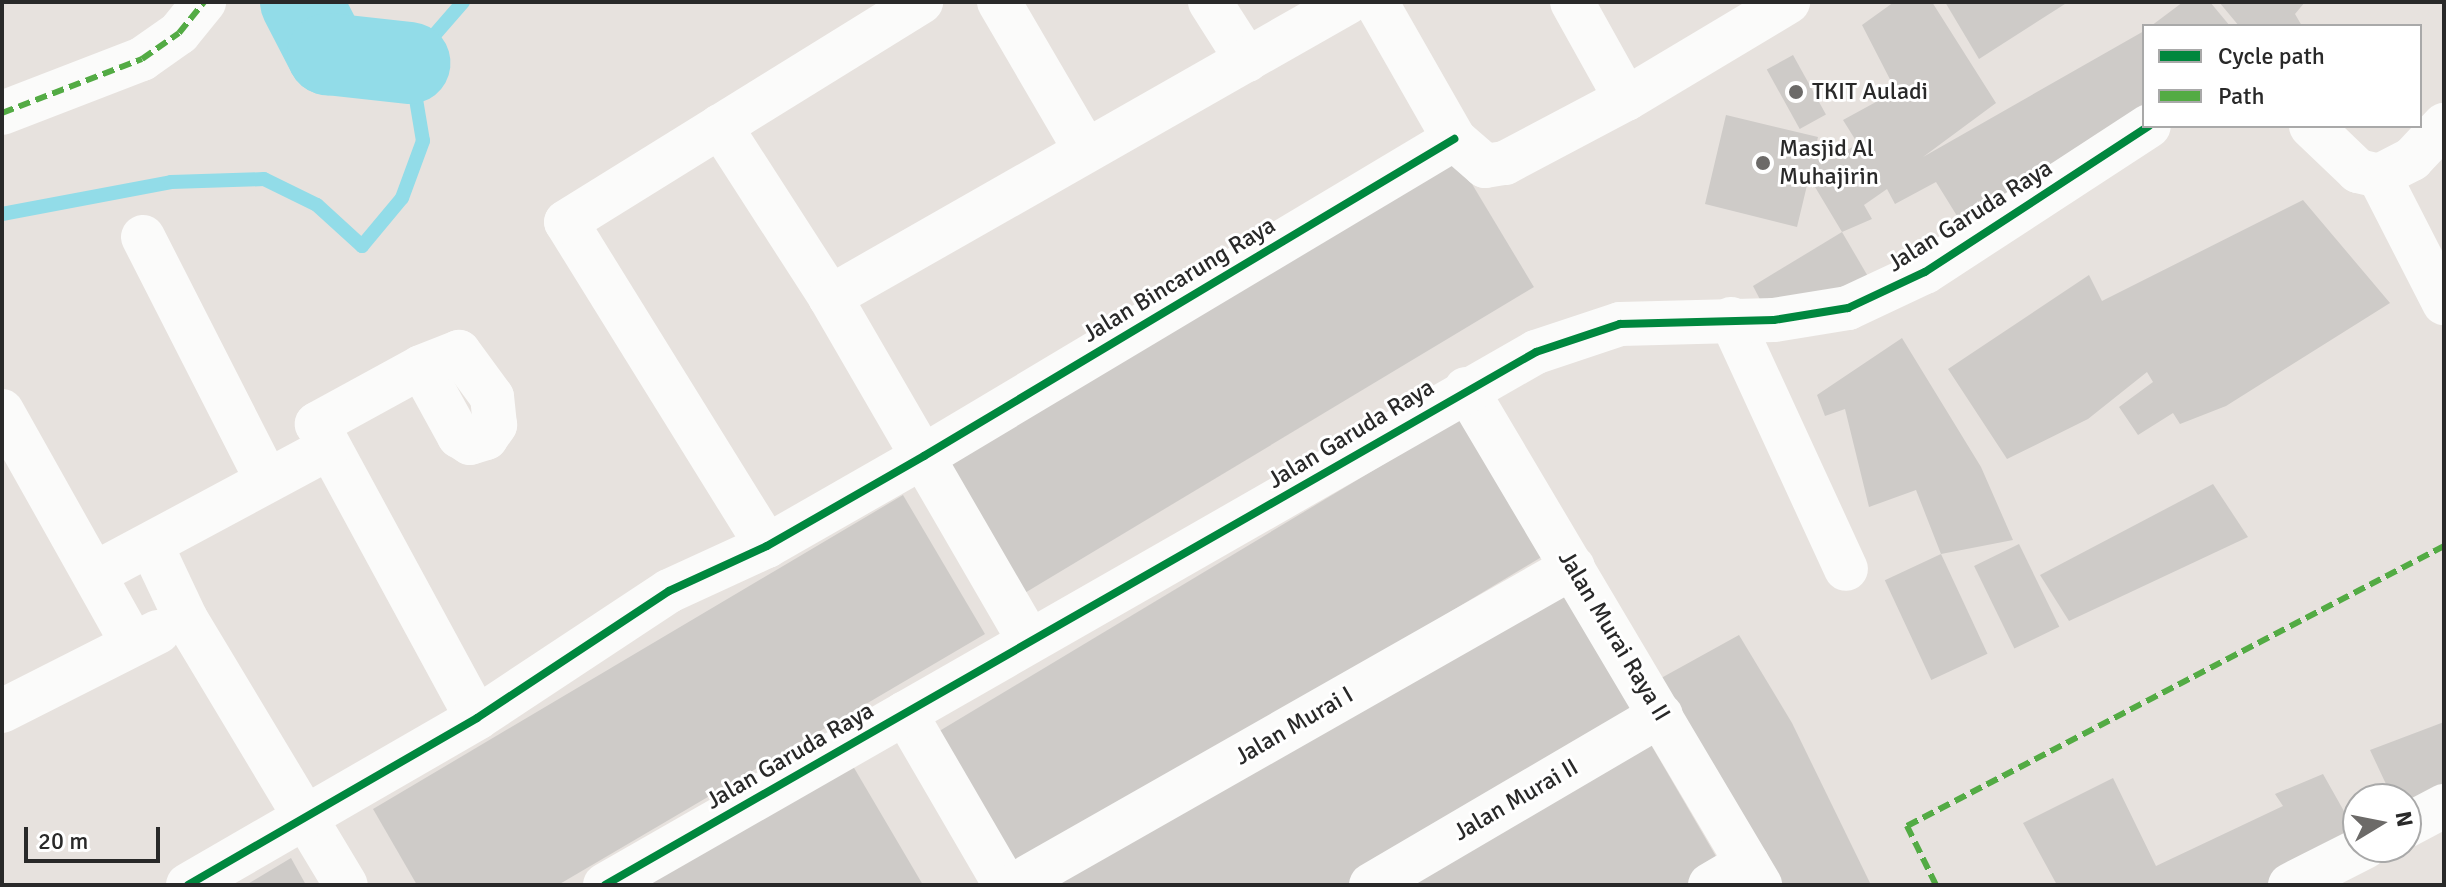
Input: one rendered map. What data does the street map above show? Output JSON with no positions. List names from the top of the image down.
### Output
{
  "streets": {
    "street": [
      "Jalan Garuda Raya",
      "Jalan Bincarung Raya",
      "Jalan Murai Raya II",
      "Jalan Murai I",
      "Jalan Murai II"
    ]
  },
  "crossings": [
    ["Jalan Garuda Raya", "Jalan Murai Raya II"],
    ["Jalan Murai Raya II", "Jalan Murai I"],
    ["Jalan Murai Raya II", "Jalan Murai II"]
  ],
  "places": ["TKIT Auladi", "Masjid Al Muhajirin"],
  "legend": ["Cycle path", "Path"],
  "scale_bar": "20 m",
  "north": "right"
}
